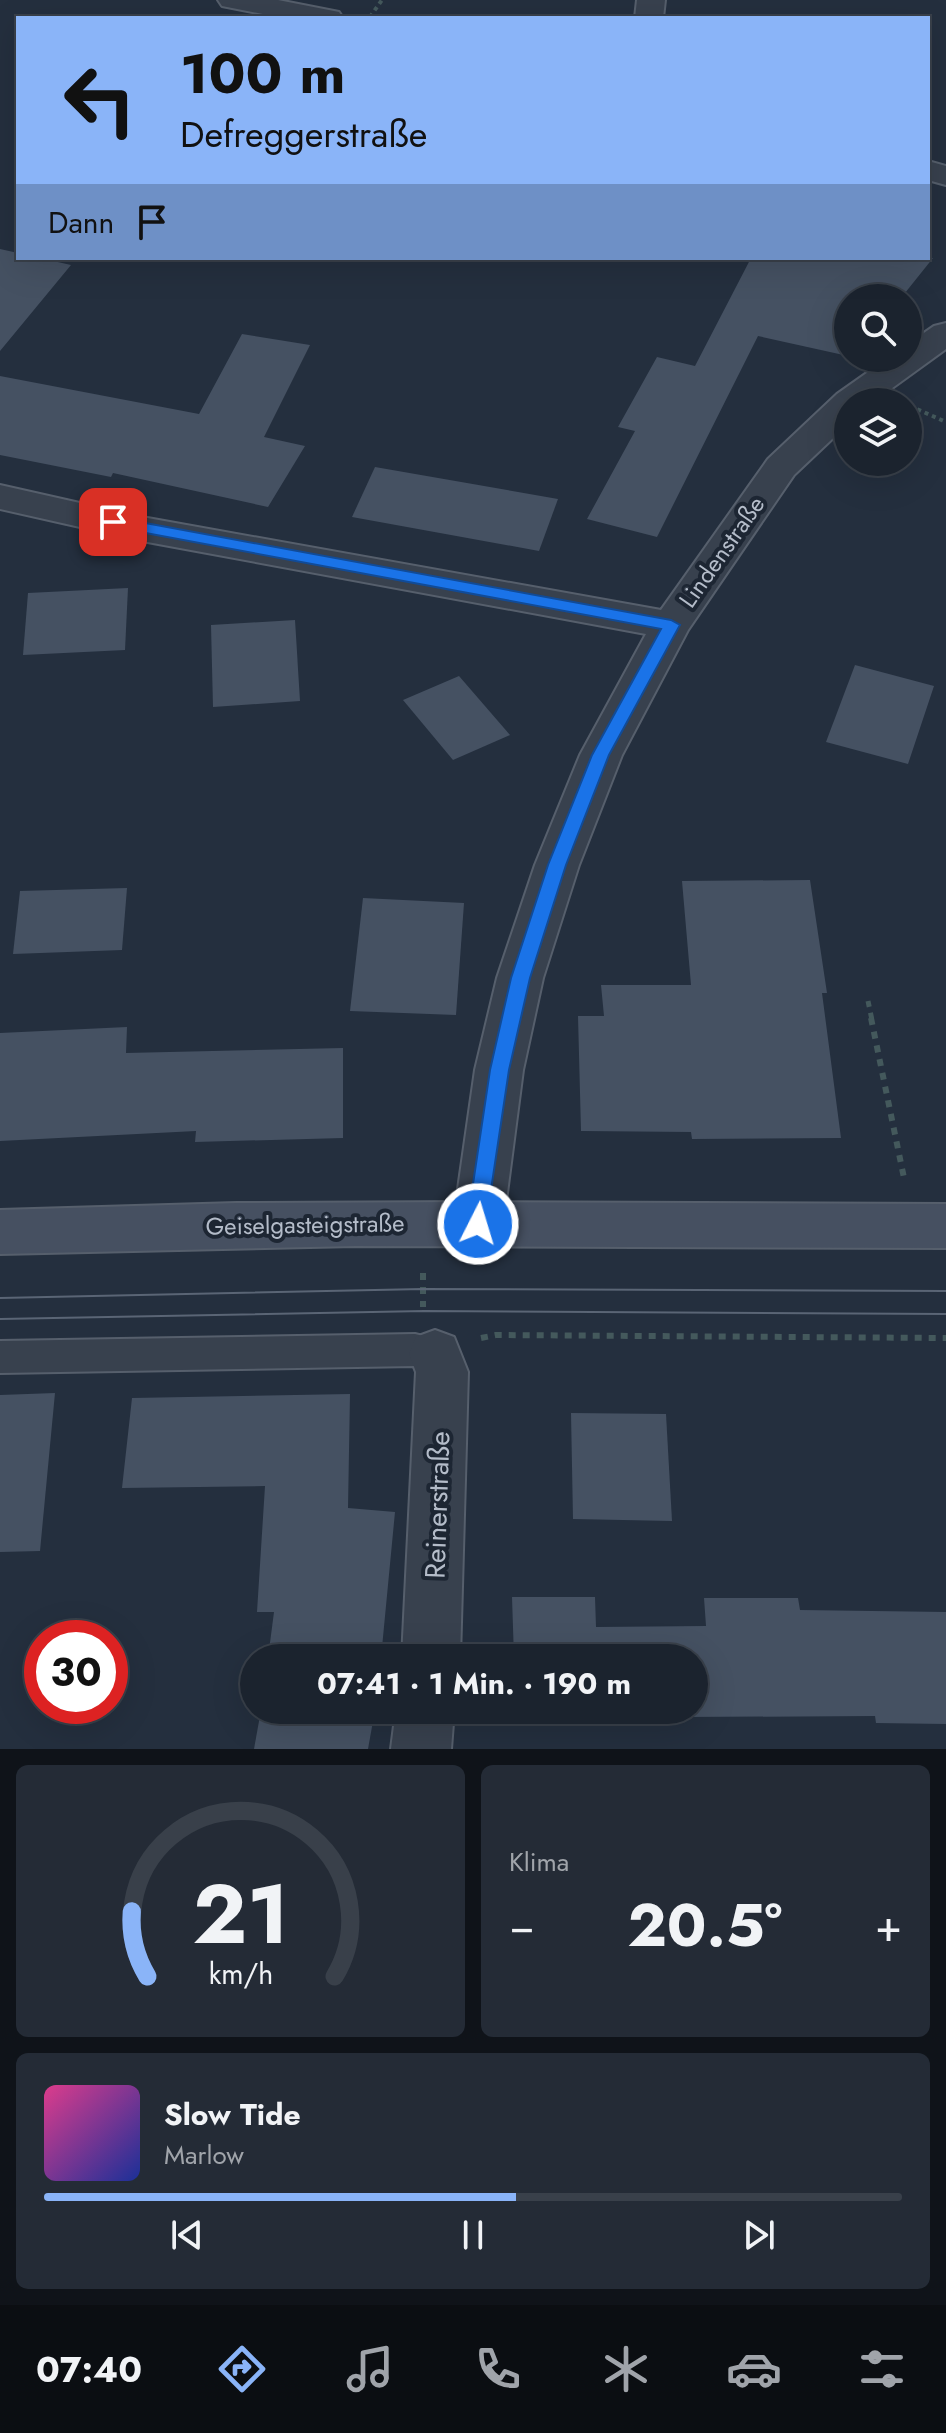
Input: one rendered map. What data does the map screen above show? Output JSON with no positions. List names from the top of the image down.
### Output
{
  "streets": {
    "main road": ["Geiselgasteigstraße"],
    "street": ["Lindenstraße", "Reinerstraße"]
  },
  "crossings": [
    ["Lindenstraße", "Geiselgasteigstraße"]
  ],
  "page": {
    "turn": ["100 m", "Defreggerstraße"],
    "then": "Dann",
    "limit": "30",
    "trip": "07:41 · 1 Min. · 190 m",
    "tile": "Klima",
    "heat": ["−", "20.5°", "+"],
    "song": ["Slow Tide", "Marlow"],
    "tabs": "07:40",
    "gauge": ["21", "km/h"]
  }
}
